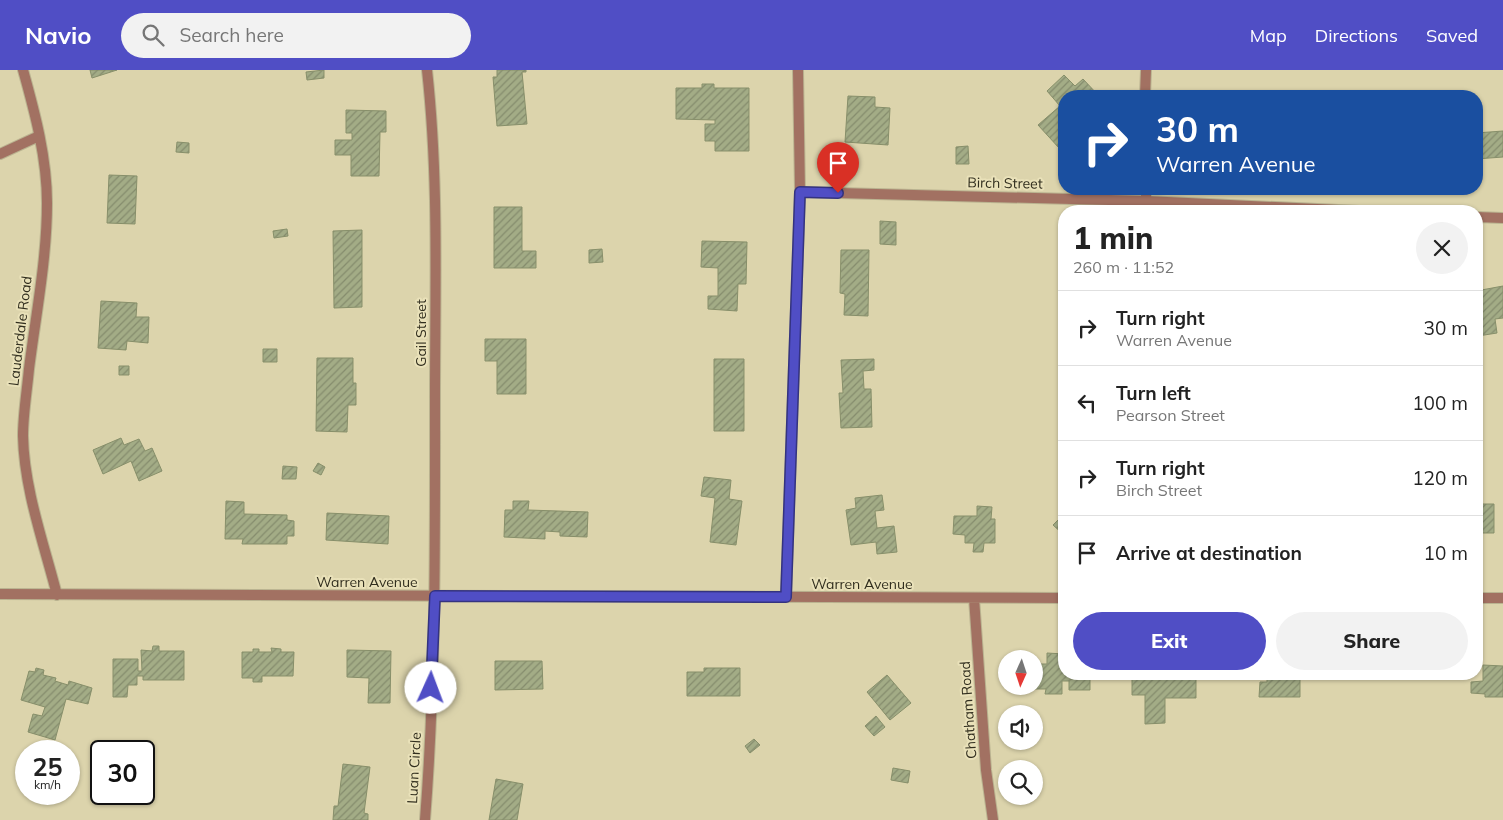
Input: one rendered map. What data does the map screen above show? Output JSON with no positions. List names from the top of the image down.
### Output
{
  "streets": {
    "street": [
      "Birch Street",
      "Lauderdale Road",
      "Gail Street",
      "Warren Avenue",
      "Chatham Road",
      "Luan Circle"
    ]
  },
  "crossings": [
    ["Lauderdale Road", "Warren Avenue"],
    ["Gail Street", "Warren Avenue"],
    ["Gail Street", "Luan Circle"],
    ["Warren Avenue", "Chatham Road"],
    ["Warren Avenue", "Luan Circle"]
  ],
  "north": "bottom",
  "page": {
    "header": "Navio",
    "search": "Search here",
    "nav": ["Map", "Directions", "Saved"],
    "turn": ["30 m", "Warren Avenue"],
    "heading": ["1 min", "260 m · 11:52"],
    "list": [
      {
        "name": "Turn right",
        "note": "Warren Avenue",
        "value": "30 m"
      },
      {
        "name": "Turn left",
        "note": "Pearson Street",
        "value": "100 m"
      },
      {
        "name": "Turn right",
        "note": "Birch Street",
        "value": "120 m"
      },
      {
        "name": "Arrive at destination",
        "value": "10 m"
      }
    ],
    "buttons": ["Exit", "Share"],
    "speed": "25 km/h",
    "limit": "30"
  }
}
